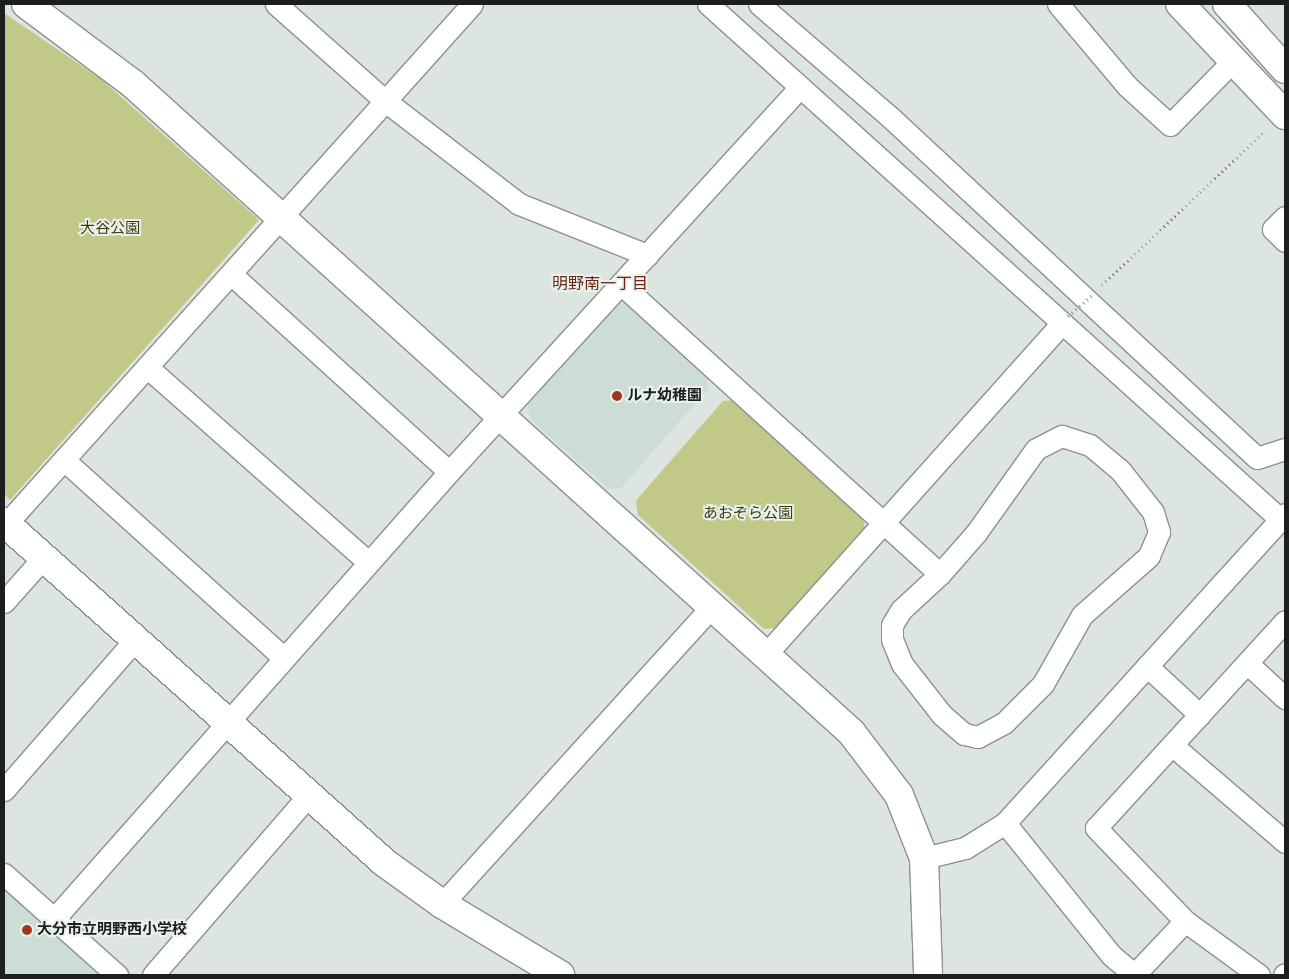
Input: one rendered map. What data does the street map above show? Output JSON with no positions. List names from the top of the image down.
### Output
{
  "districts": ["明野南一丁目"],
  "parks": ["大谷公園", "あおぞら公園"],
  "places": ["ルナ幼稚園", "大分市立明野西小学校"]
}
